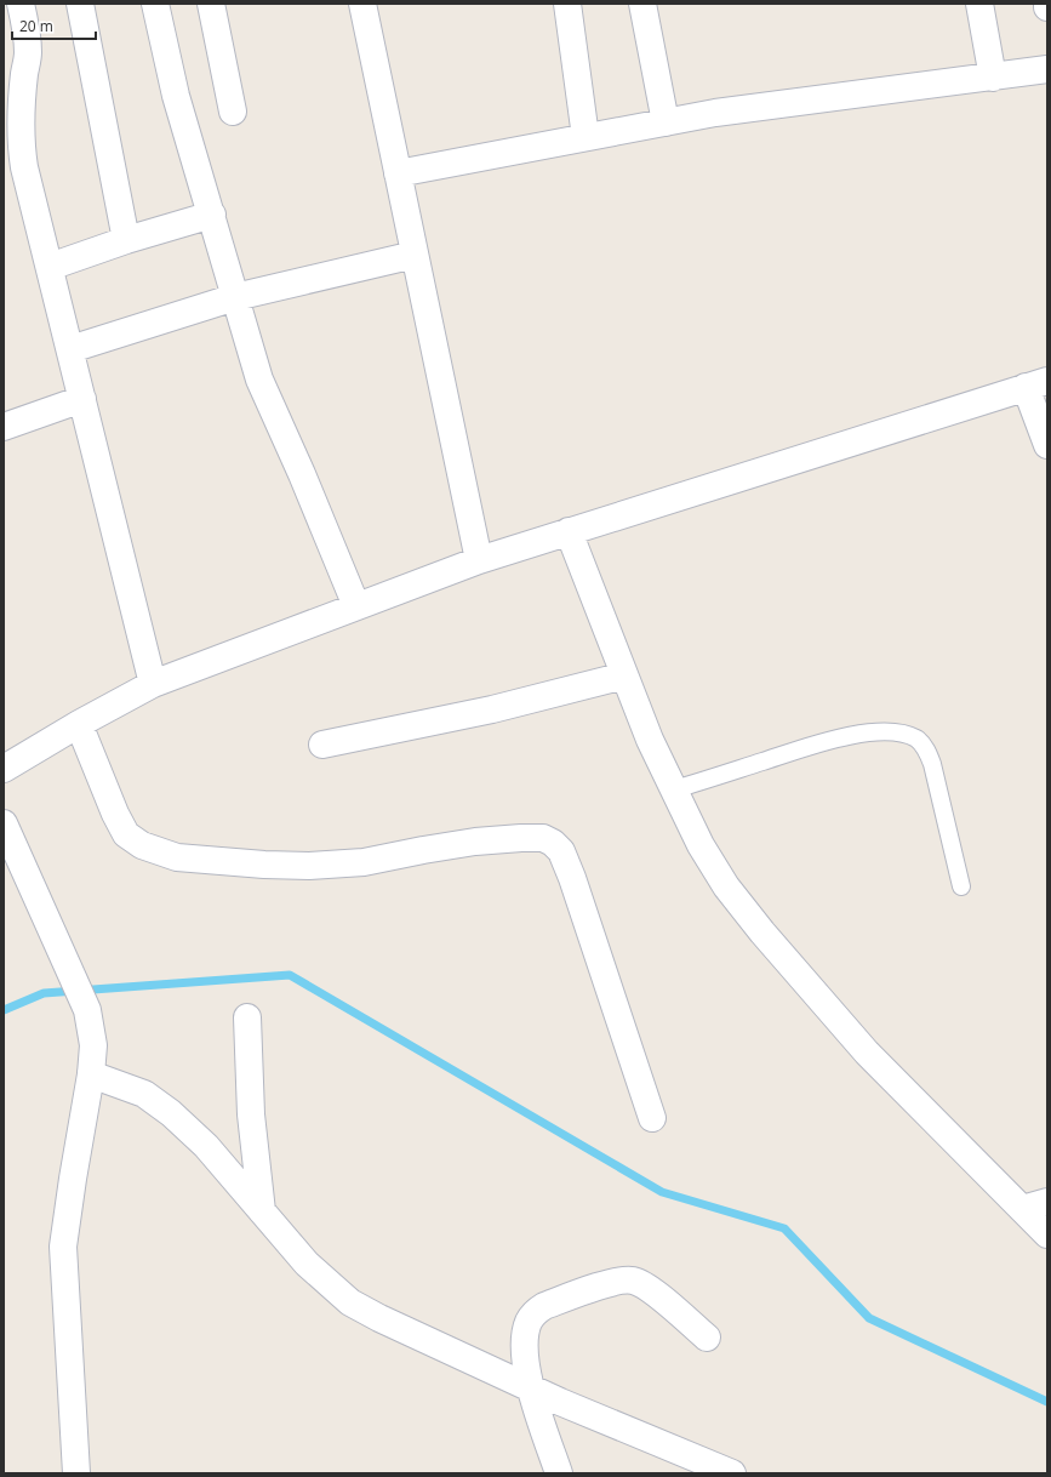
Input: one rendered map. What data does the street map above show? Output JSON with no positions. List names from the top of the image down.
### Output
{
  "scale_bar": "20 m"
}
